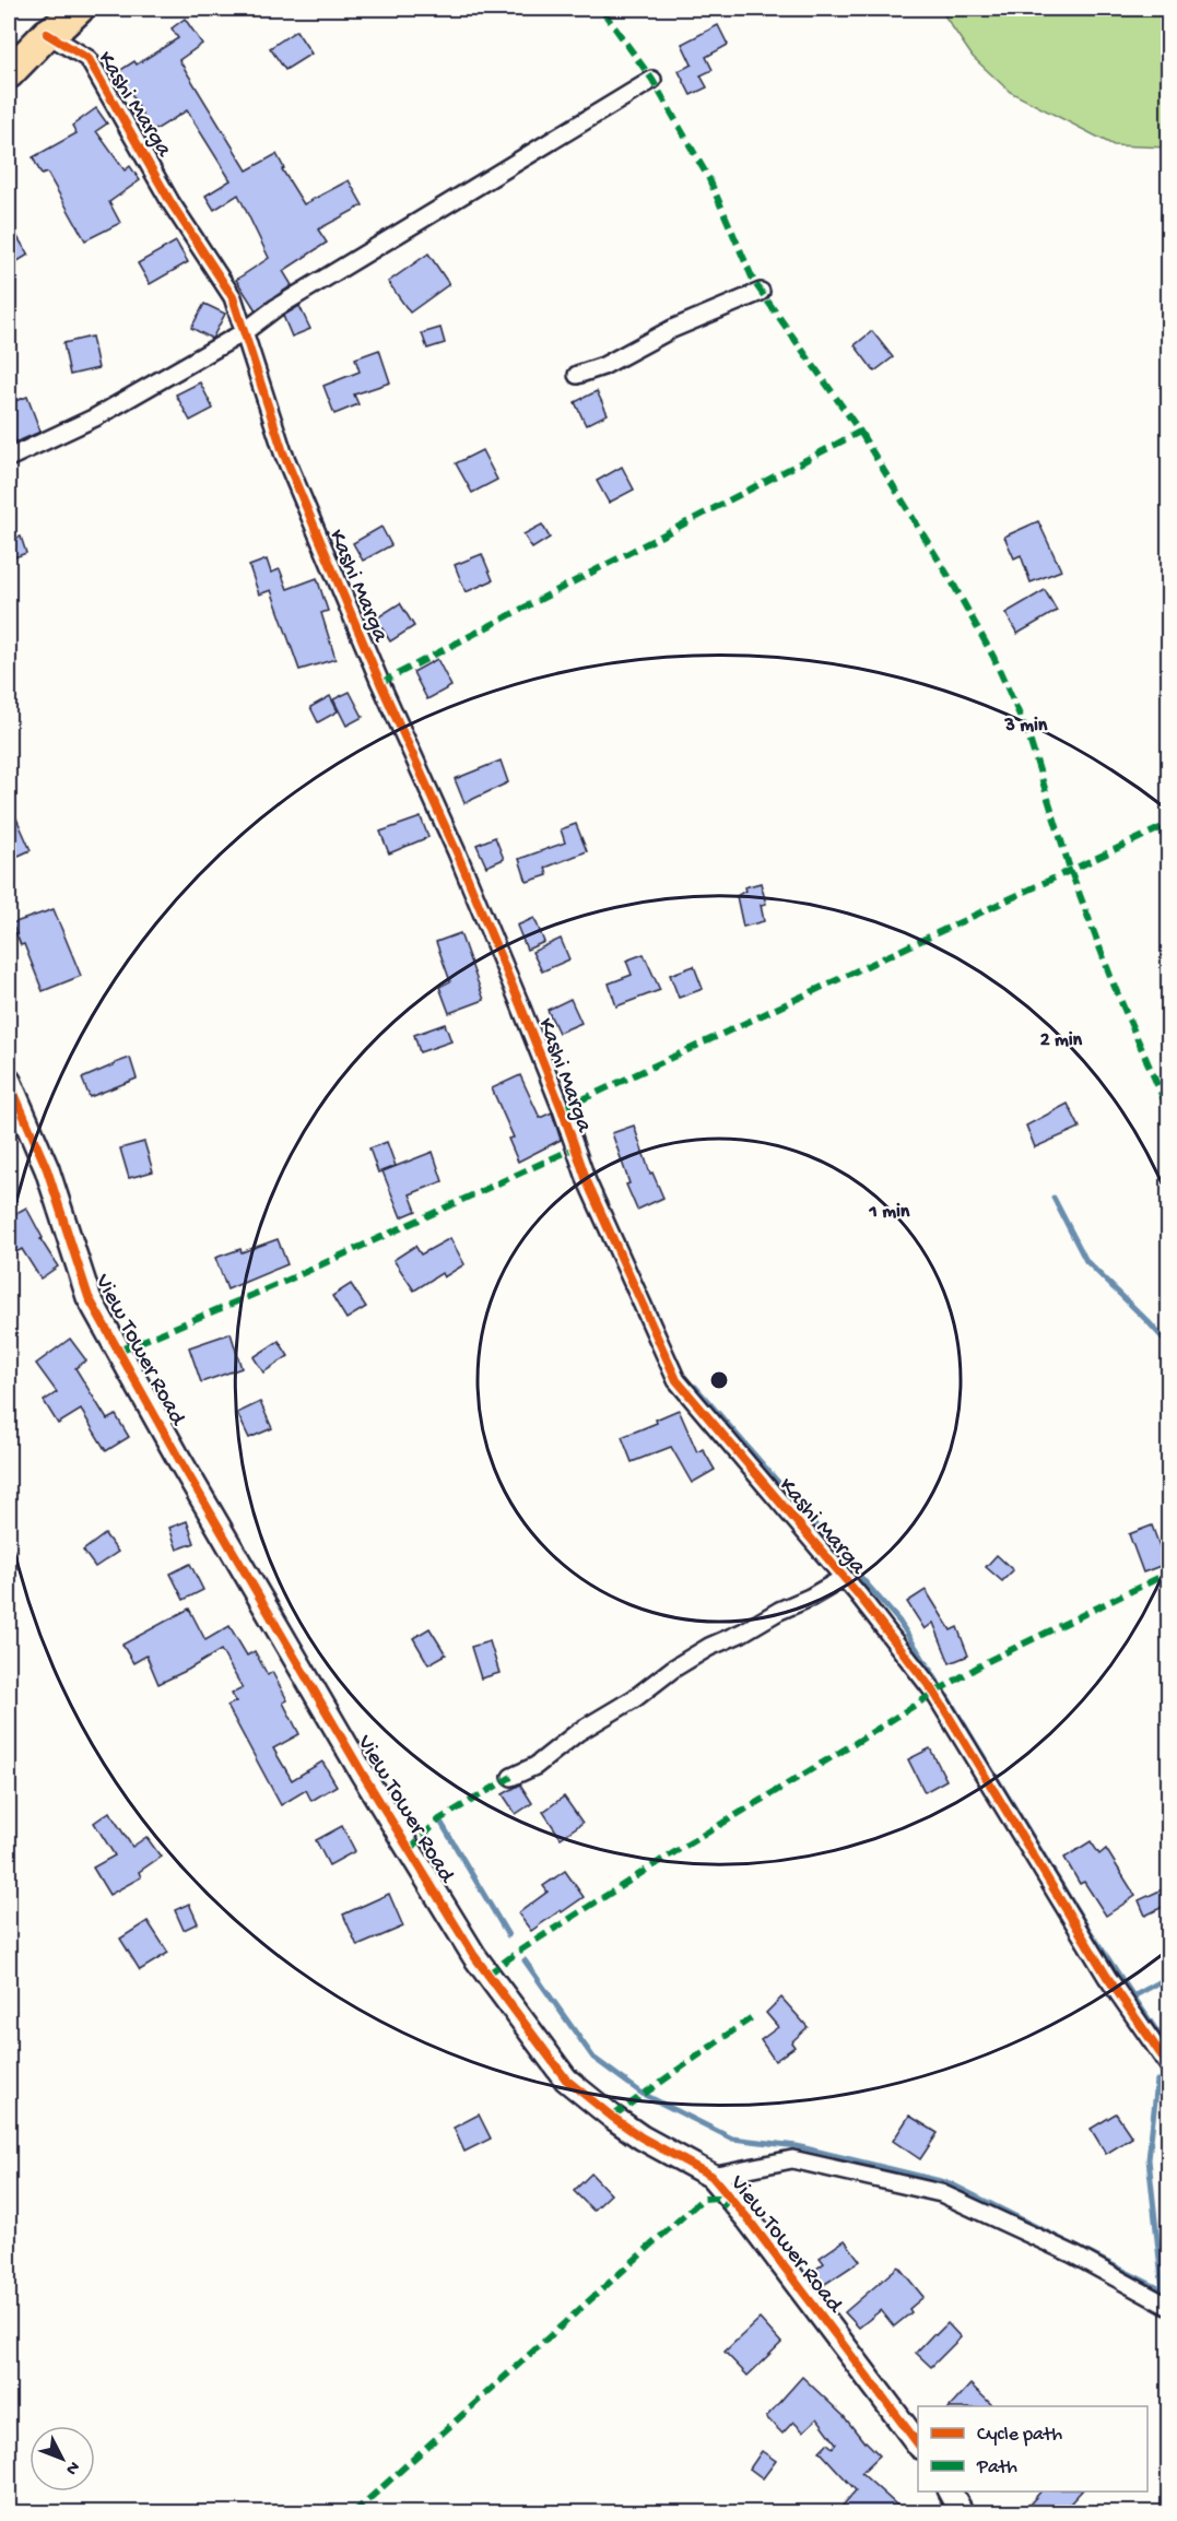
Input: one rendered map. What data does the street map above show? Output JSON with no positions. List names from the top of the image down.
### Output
{
  "streets": {
    "street": ["Kashi Marga", "View Tower Road"]
  },
  "legend": ["Cycle path", "Path"],
  "north": "bottom right",
  "rings": ["3 min", "2 min", "1 min"]
}
